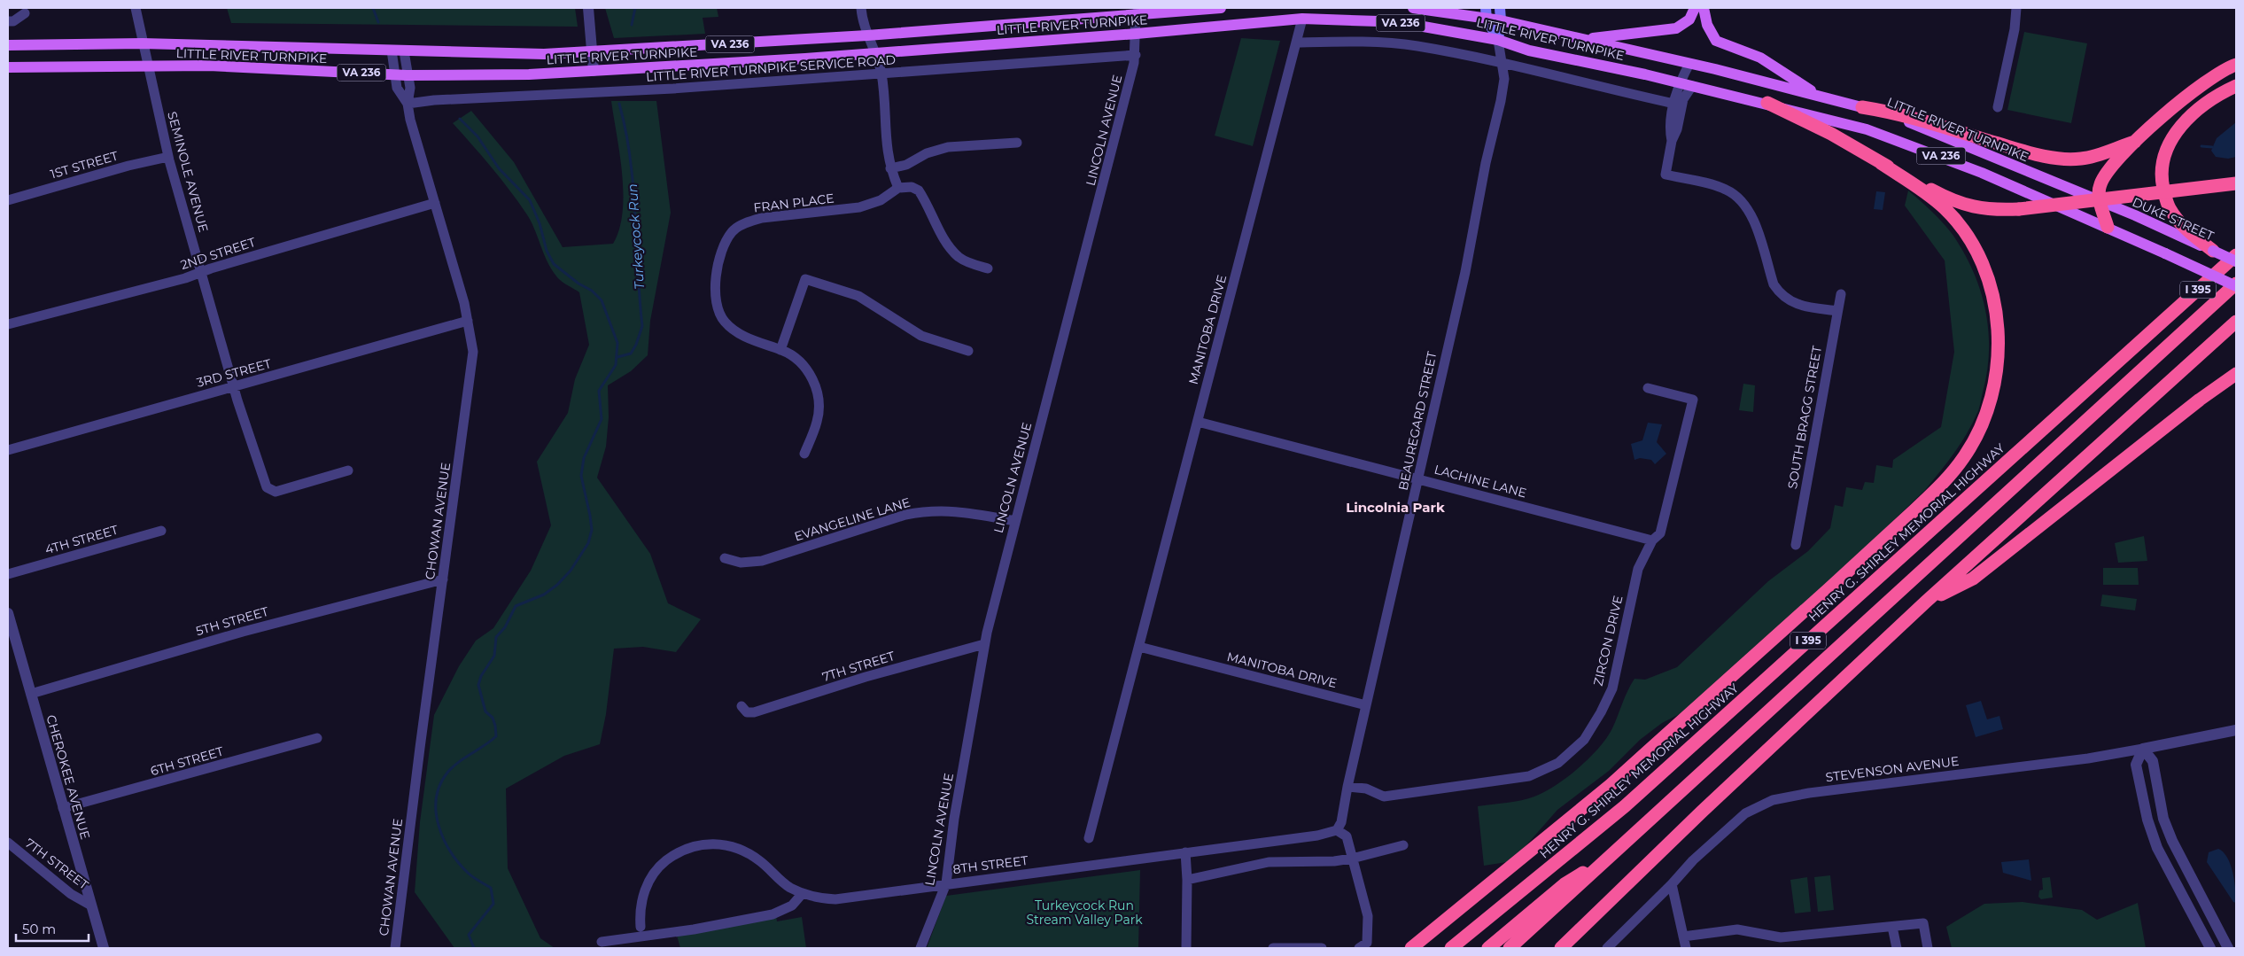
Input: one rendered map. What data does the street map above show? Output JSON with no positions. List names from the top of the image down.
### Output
{
  "streets": {
    "highway": ["I 395", "HENRY G. SHIRLEY MEMORIAL HIGHWAY"],
    "main road": [
      "VA 236",
      "LITTLE RIVER TURNPIKE",
      "DUKE STREET",
      "BEAUREGARD STREET"
    ],
    "street": [
      "LITTLE RIVER TURNPIKE SERVICE ROAD",
      "LINCOLN AVENUE",
      "1ST STREET",
      "SEMINOLE AVENUE",
      "FRAN PLACE",
      "2ND STREET",
      "MANITOBA DRIVE",
      "3RD STREET",
      "SOUTH BRAGG STREET",
      "LACHINE LANE",
      "EVANGELINE LANE",
      "CHOWAN AVENUE",
      "4TH STREET",
      "5TH STREET",
      "ZIRCON DRIVE",
      "7TH STREET",
      "6TH STREET",
      "STEVENSON AVENUE",
      "CHEROKEE AVENUE",
      "8TH STREET"
    ]
  },
  "crossings": [
    ["VA 236", "LITTLE RIVER TURNPIKE"],
    ["LITTLE RIVER TURNPIKE", "LINCOLN AVENUE"],
    ["LITTLE RIVER TURNPIKE", "SEMINOLE AVENUE"],
    ["LITTLE RIVER TURNPIKE", "DUKE STREET"],
    ["LITTLE RIVER TURNPIKE", "MANITOBA DRIVE"],
    ["LITTLE RIVER TURNPIKE", "BEAUREGARD STREET"],
    ["LITTLE RIVER TURNPIKE", "CHOWAN AVENUE"],
    ["LITTLE RIVER TURNPIKE SERVICE ROAD", "LINCOLN AVENUE"],
    ["LITTLE RIVER TURNPIKE SERVICE ROAD", "CHOWAN AVENUE"],
    ["LINCOLN AVENUE", "EVANGELINE LANE"],
    ["LINCOLN AVENUE", "7TH STREET"],
    ["LINCOLN AVENUE", "8TH STREET"],
    ["1ST STREET", "SEMINOLE AVENUE"],
    ["SEMINOLE AVENUE", "2ND STREET"],
    ["SEMINOLE AVENUE", "3RD STREET"],
    ["2ND STREET", "CHOWAN AVENUE"],
    ["MANITOBA DRIVE", "BEAUREGARD STREET"],
    ["MANITOBA DRIVE", "LACHINE LANE"],
    ["3RD STREET", "CHOWAN AVENUE"],
    ["BEAUREGARD STREET", "LACHINE LANE"],
    ["BEAUREGARD STREET", "ZIRCON DRIVE"],
    ["BEAUREGARD STREET", "8TH STREET"],
    ["LACHINE LANE", "ZIRCON DRIVE"],
    ["CHOWAN AVENUE", "5TH STREET"],
    ["5TH STREET", "CHEROKEE AVENUE"],
    ["7TH STREET", "CHEROKEE AVENUE"],
    ["6TH STREET", "CHEROKEE AVENUE"]
  ],
  "districts": ["Lincolnia Park"],
  "water": ["Turkeycock Run"],
  "parks": ["Turkeycock Run Stream Valley Park"],
  "scale_bar": "50 m"
}
